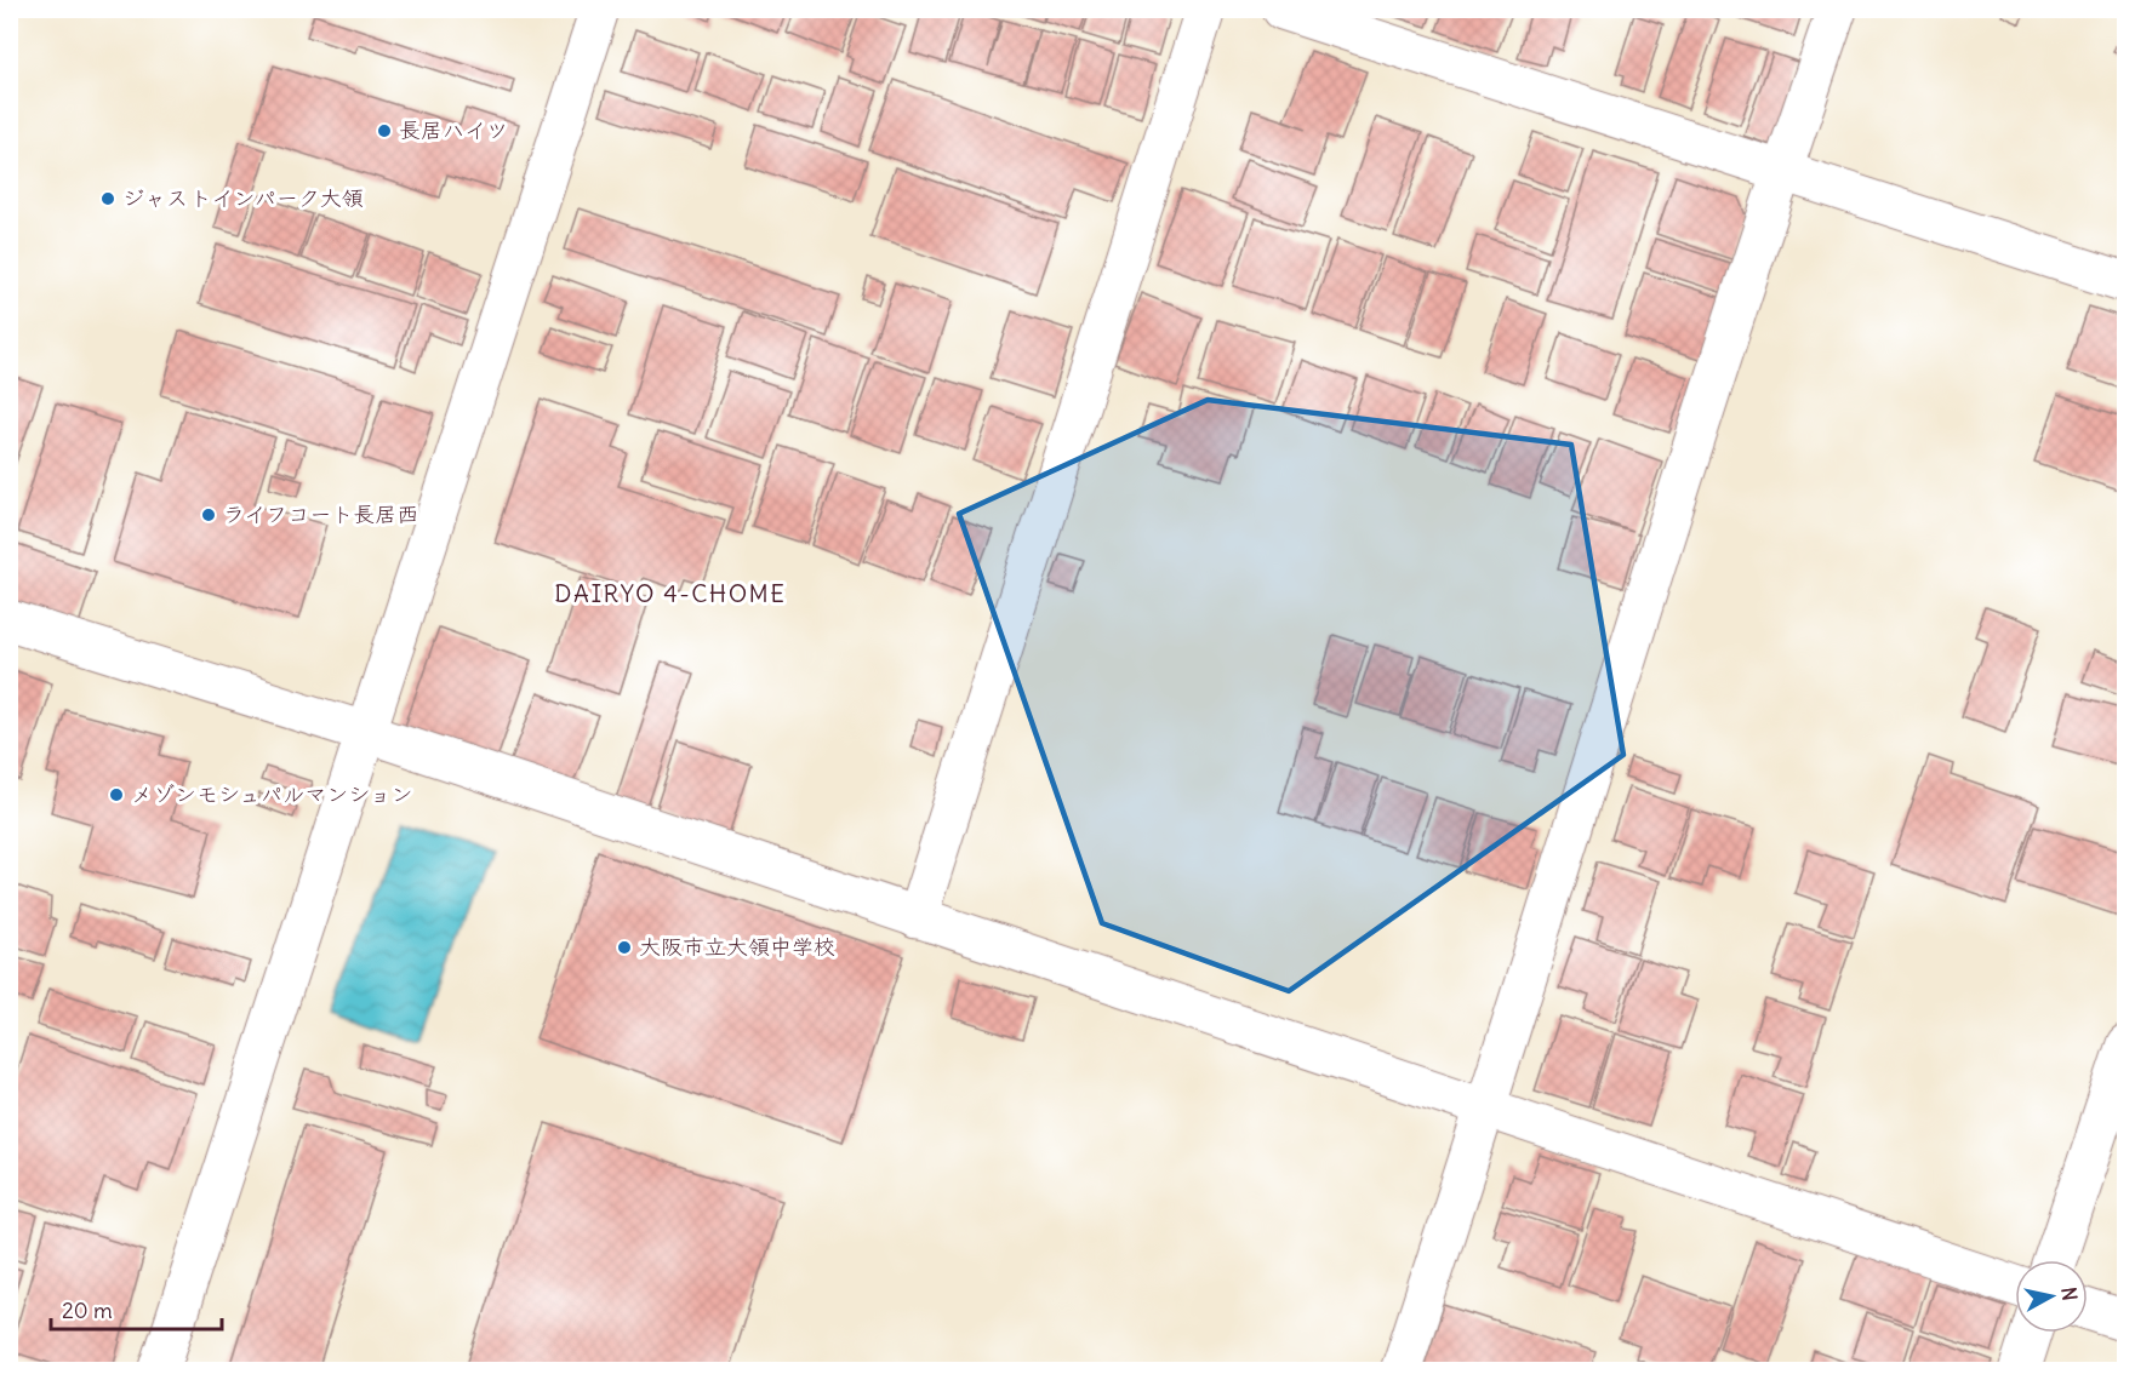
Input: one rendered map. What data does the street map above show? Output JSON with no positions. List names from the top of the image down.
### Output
{
  "districts": ["DAIRYO 4-CHOME"],
  "places": [
    "長居ハイツ",
    "ジャストインパーク大領",
    "ライフコート長居西",
    "メゾンモシュパルマンション",
    "大阪市立大領中学校"
  ],
  "scale_bar": "20 m",
  "north": "right"
}
